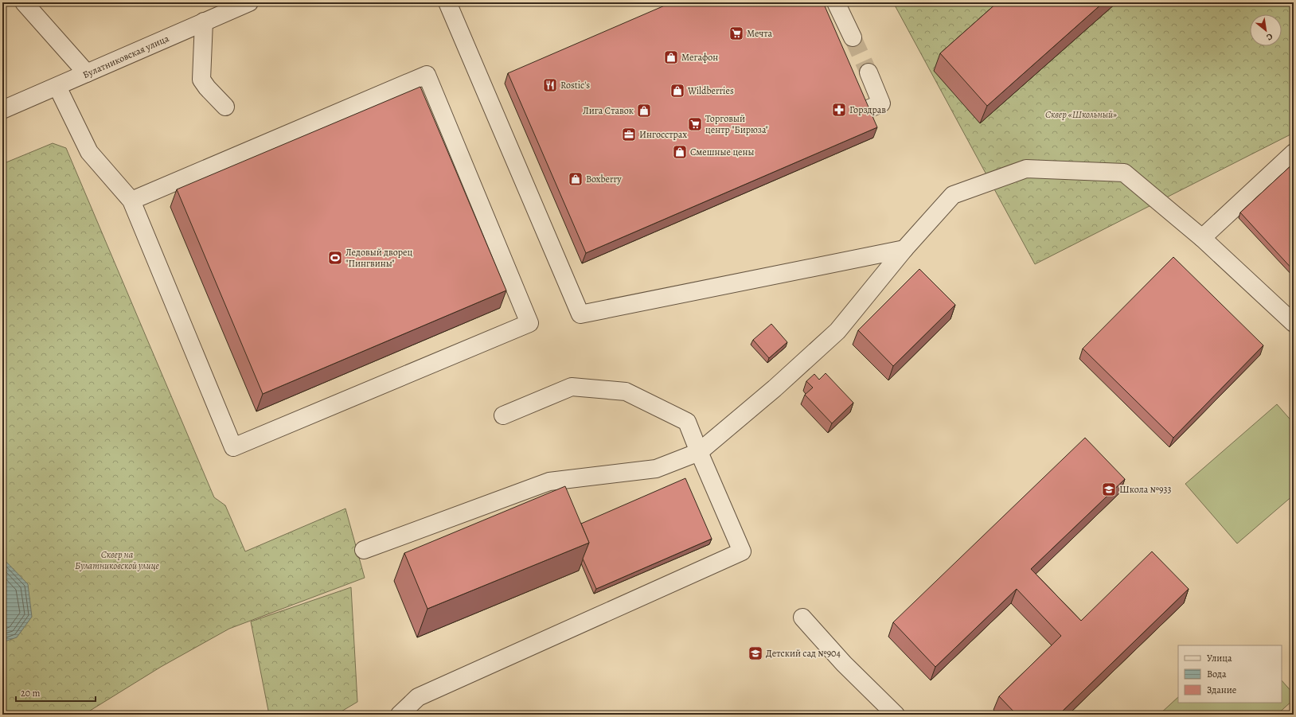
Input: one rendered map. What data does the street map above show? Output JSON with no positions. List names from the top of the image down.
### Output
{
  "streets": {
    "street": ["Булатниковская улица"]
  },
  "parks": ["Сквер «Школьный»", "Сквер на Булатниковской улице"],
  "places": {
    "supermarket": ["Мечта", "Торговый центр \"Бирюза\""],
    "shop": [
      "Мегафон",
      "Wildberries",
      "Лига Ставок",
      "Смешные цены",
      "Boxberry"
    ],
    "restaurant": ["Rostic's"],
    "pharmacy": ["Горздрав"],
    "office": ["Ингосстрах"],
    "sports": ["Ледовый дворец \"Пингвины\""],
    "school or university": ["Школа №933", "Детский сад №904"]
  },
  "legend": ["Улица", "Вода", "Здание"],
  "scale_bar": "20 m",
  "north": "bottom right"
}
